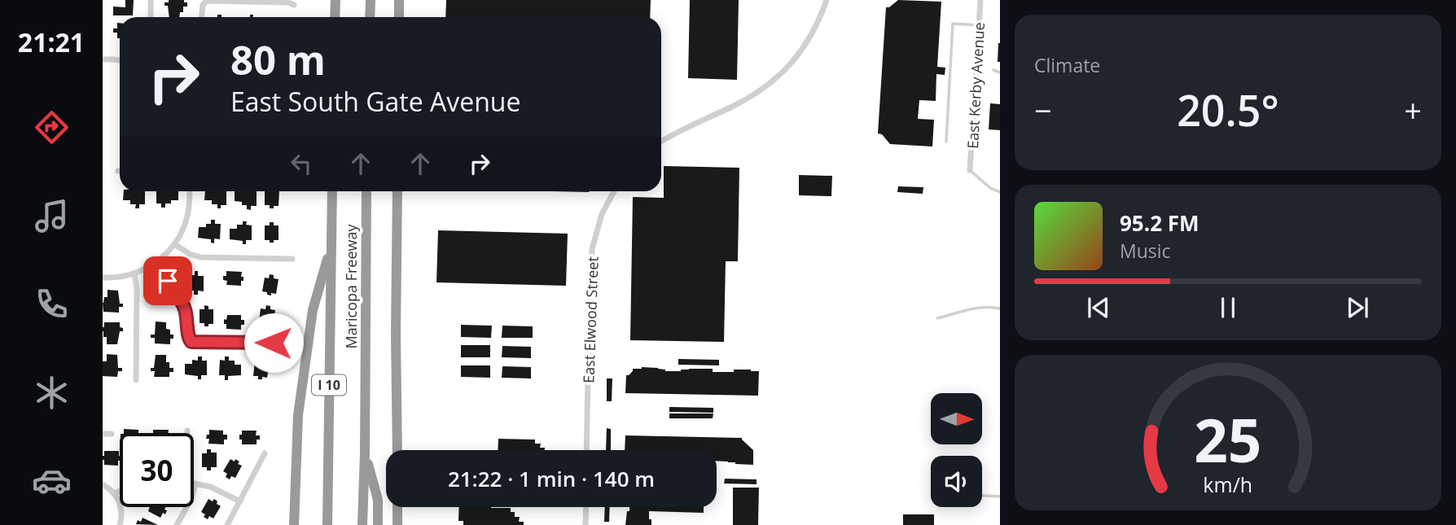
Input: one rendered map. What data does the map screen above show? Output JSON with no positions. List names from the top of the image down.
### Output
{
  "streets": {
    "highway": ["Maricopa Freeway", "I 10"],
    "street": ["East Kerby Avenue", "East Elwood Street"]
  },
  "north": "right",
  "page": {
    "tabs": "21:21",
    "tile": "Climate",
    "turn": ["80 m", "East South Gate Avenue"],
    "heat": ["−", "20.5°", "+"],
    "song": ["95.2 FM", "Music"],
    "limit": "30",
    "trip": "21:22 · 1 min · 140 m",
    "gauge": ["25", "km/h"]
  }
}
